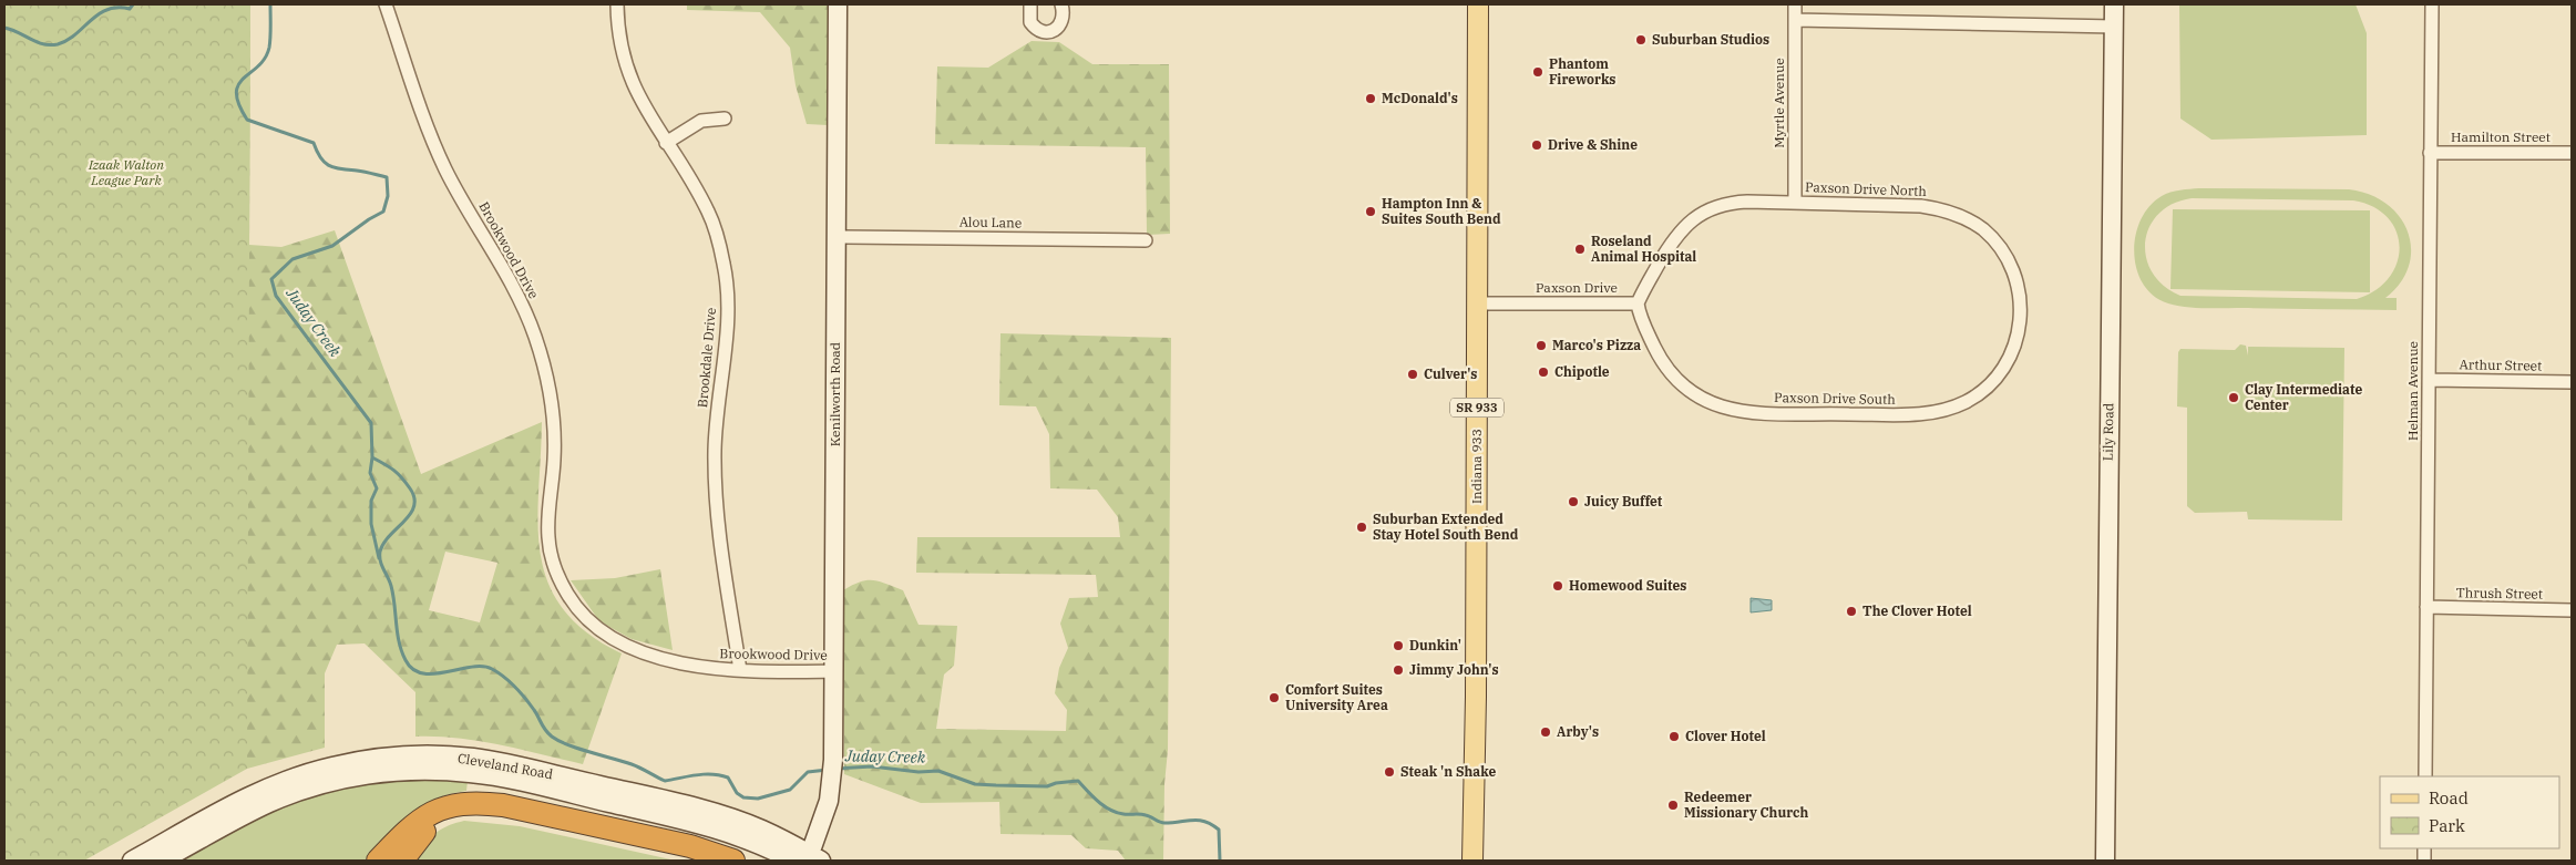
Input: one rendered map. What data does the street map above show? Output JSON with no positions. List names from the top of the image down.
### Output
{
  "streets": {
    "main road": ["SR 933", "Indiana 933"],
    "street": [
      "Myrtle Avenue",
      "Hamilton Street",
      "Paxson Drive North",
      "Alou Lane",
      "Brookwood Drive",
      "Paxson Drive",
      "Brookdale Drive",
      "Arthur Street",
      "Helman Avenue",
      "Kenilworth Road",
      "Paxson Drive South",
      "Lily Road",
      "Thrush Street",
      "Cleveland Road"
    ]
  },
  "crossings": [
    ["Myrtle Avenue", "Paxson Drive North"],
    ["Hamilton Street", "Helman Avenue"],
    ["Paxson Drive North", "Paxson Drive"],
    ["Paxson Drive North", "Paxson Drive South"],
    ["Alou Lane", "Kenilworth Road"],
    ["Brookwood Drive", "Brookdale Drive"],
    ["Brookwood Drive", "Kenilworth Road"],
    ["Paxson Drive", "Paxson Drive South"],
    ["Paxson Drive", "Indiana 933"],
    ["Arthur Street", "Helman Avenue"],
    ["Helman Avenue", "Thrush Street"],
    ["Kenilworth Road", "Cleveland Road"]
  ],
  "water": ["Juday Creek"],
  "parks": ["Izaak Walton League Park"],
  "places": [
    "Suburban Studios",
    "Phantom Fireworks",
    "McDonald's",
    "Drive & Shine",
    "Hampton Inn & Suites South Bend",
    "Roseland Animal Hospital",
    "Marco's Pizza",
    "Chipotle",
    "Culver's",
    "Clay Intermediate Center",
    "Juicy Buffet",
    "Suburban Extended Stay Hotel South Bend",
    "Homewood Suites",
    "The Clover Hotel",
    "Dunkin'",
    "Jimmy John's",
    "Comfort Suites University Area",
    "Arby's",
    "Clover Hotel",
    "Steak 'n Shake",
    "Redeemer Missionary Church"
  ],
  "legend": ["Road", "Park"]
}
